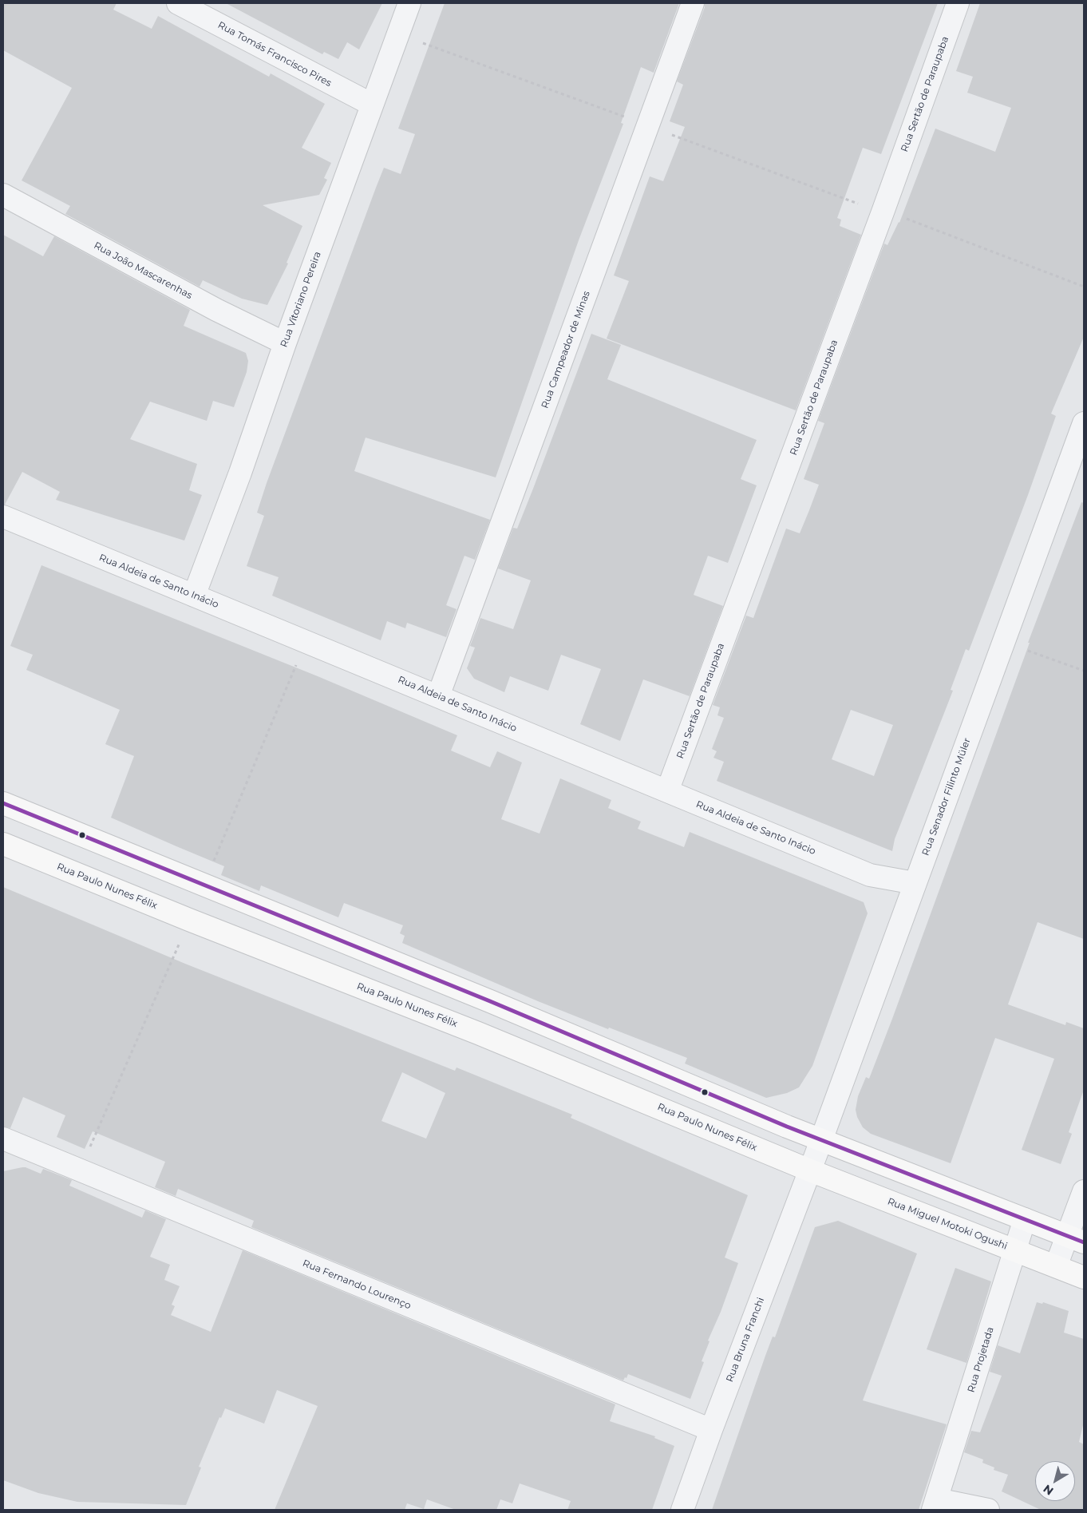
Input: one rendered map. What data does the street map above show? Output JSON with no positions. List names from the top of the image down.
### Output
{
  "streets": {
    "main road": ["Rua Paulo Nunes Félix", "Rua Miguel Motoki Ogushi"],
    "street": [
      "Rua Tomás Francisco Pires",
      "Rua Sertão de Paraupaba",
      "Rua João Mascarenhas",
      "Rua Vitoriano Pereira",
      "Rua Campeador de Minas",
      "Rua Aldeia de Santo Inácio",
      "Rua Senador Filinto Müler",
      "Rua Fernando Lourenço",
      "Rua Bruna Franchi",
      "Rua Projetada"
    ]
  },
  "crossings": [
    ["Rua Tomás Francisco Pires", "Rua Vitoriano Pereira"],
    ["Rua Sertão de Paraupaba", "Rua Aldeia de Santo Inácio"],
    ["Rua João Mascarenhas", "Rua Vitoriano Pereira"],
    ["Rua Vitoriano Pereira", "Rua Aldeia de Santo Inácio"],
    ["Rua Campeador de Minas", "Rua Aldeia de Santo Inácio"],
    ["Rua Aldeia de Santo Inácio", "Rua Senador Filinto Müler"],
    ["Rua Senador Filinto Müler", "Rua Paulo Nunes Félix"],
    ["Rua Senador Filinto Müler", "Rua Miguel Motoki Ogushi"],
    ["Rua Senador Filinto Müler", "Rua Bruna Franchi"],
    ["Rua Paulo Nunes Félix", "Rua Miguel Motoki Ogushi"],
    ["Rua Paulo Nunes Félix", "Rua Bruna Franchi"],
    ["Rua Miguel Motoki Ogushi", "Rua Bruna Franchi"],
    ["Rua Miguel Motoki Ogushi", "Rua Projetada"],
    ["Rua Fernando Lourenço", "Rua Bruna Franchi"]
  ],
  "north": "bottom left"
}
